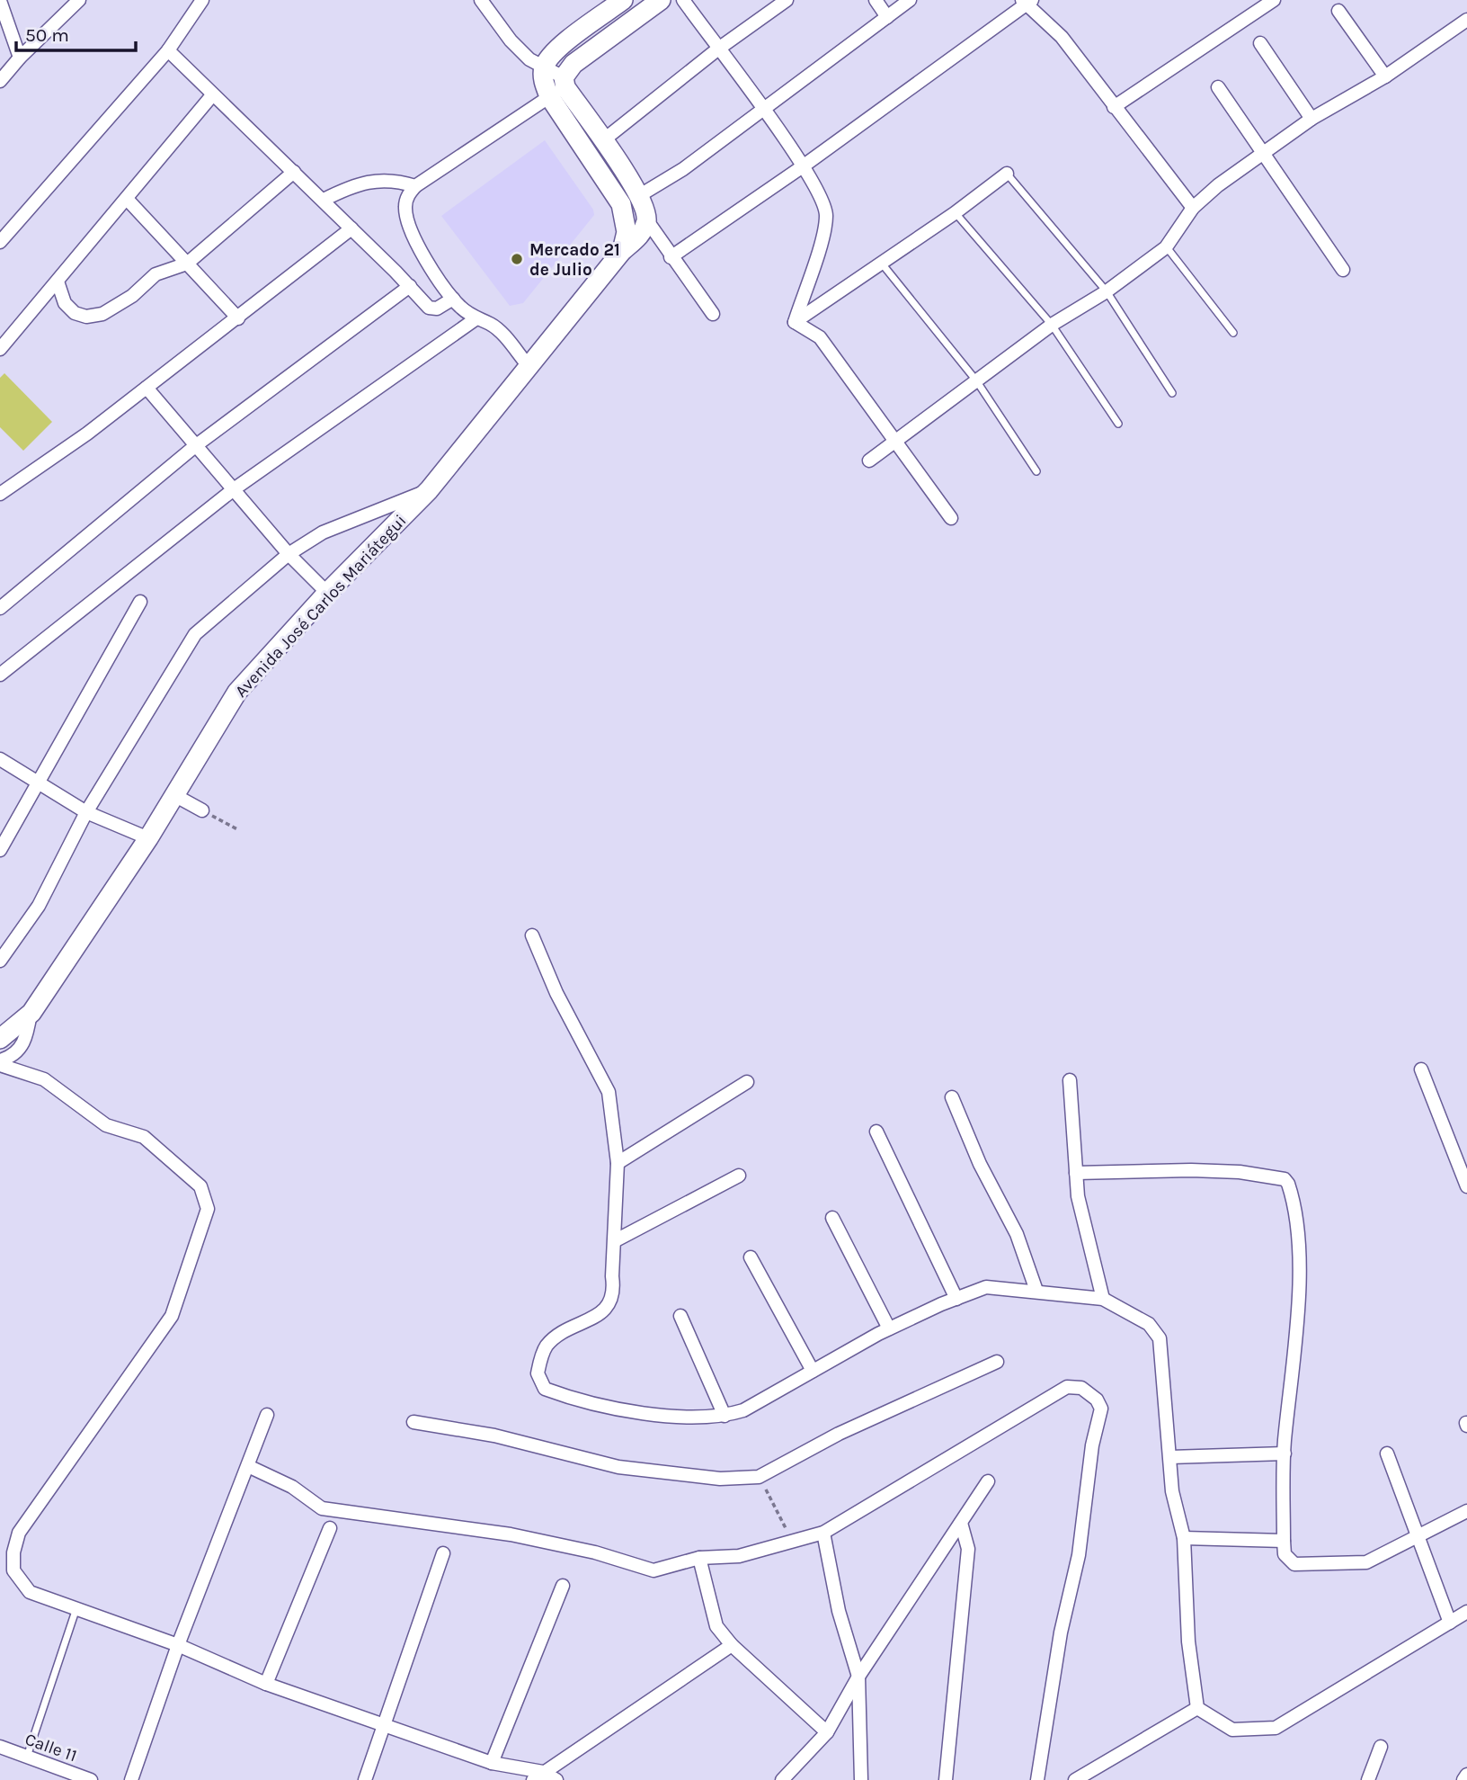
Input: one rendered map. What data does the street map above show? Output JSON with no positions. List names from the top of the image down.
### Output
{
  "streets": {
    "street": ["Avenida José Carlos Mariátegui", "Calle 11"]
  },
  "places": ["Mercado 21 de Julio"],
  "scale_bar": "50 m"
}
